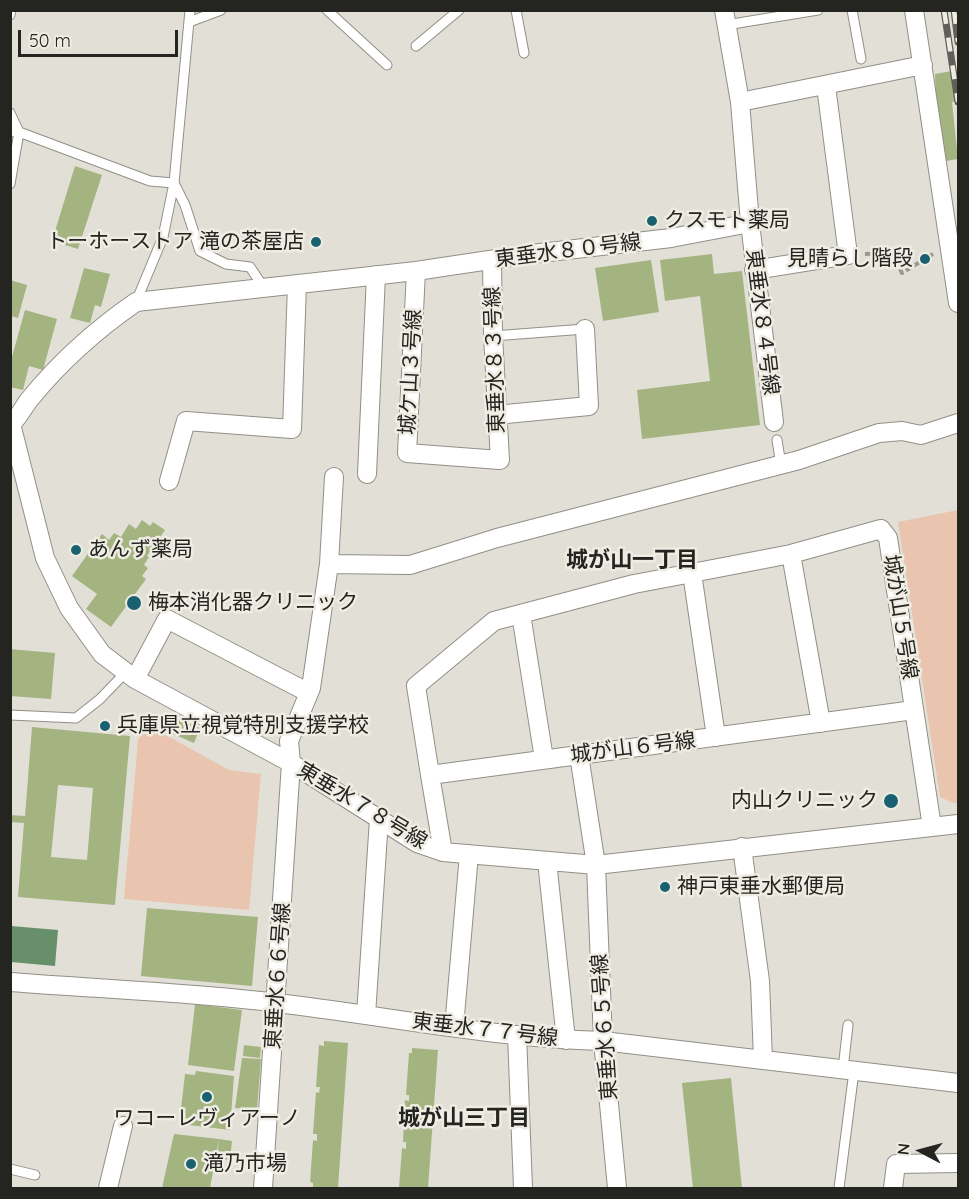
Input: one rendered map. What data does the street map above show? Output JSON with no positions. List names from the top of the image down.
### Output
{
  "streets": {
    "street": [
      "東垂水８０号線",
      "東垂水８４号線",
      "東垂水８３号線",
      "城ケ山３号線",
      "城が山５号線",
      "城が山６号線",
      "東垂水７８号線",
      "東垂水６６号線",
      "東垂水６５号線",
      "東垂水７７号線"
    ]
  },
  "crossings": [
    ["東垂水８０号線", "東垂水８４号線"],
    ["東垂水８０号線", "東垂水８３号線"],
    ["東垂水８０号線", "城ケ山３号線"],
    ["東垂水８０号線", "東垂水７８号線"],
    ["東垂水８３号線", "城ケ山３号線"],
    ["城が山５号線", "城が山６号線"],
    ["城が山５号線", "東垂水７８号線"],
    ["城が山６号線", "東垂水６５号線"],
    ["東垂水７８号線", "東垂水６６号線"],
    ["東垂水７８号線", "東垂水６５号線"],
    ["東垂水６６号線", "東垂水７７号線"],
    ["東垂水６５号線", "東垂水７７号線"]
  ],
  "districts": ["城が山一丁目", "城が山三丁目"],
  "places": [
    "クスモト薬局",
    "トーホーストア 滝の茶屋店",
    "見晴らし階段",
    "あんず薬局",
    "梅本消化器クリニック",
    "兵庫県立視覚特別支援学校",
    "内山クリニック",
    "神戸東垂水郵便局",
    "ワコーレヴィアーノ",
    "滝乃市場"
  ],
  "scale_bar": "50 m",
  "north": "left"
}
